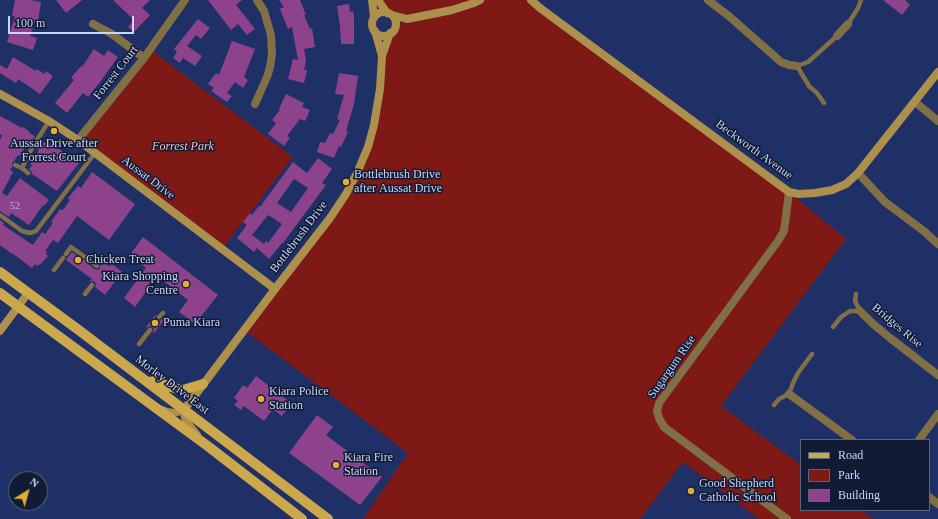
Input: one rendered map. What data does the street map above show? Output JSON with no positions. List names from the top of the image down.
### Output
{
  "streets": {
    "main road": ["Morley Drive East"],
    "street": [
      "Forrest Court",
      "Beckworth Avenue",
      "Aussat Drive",
      "Bottlebrush Drive",
      "Bridges Rise",
      "Sugargum Rise"
    ]
  },
  "crossings": [
    ["Forrest Court", "Aussat Drive"],
    ["Beckworth Avenue", "Sugargum Rise"],
    ["Aussat Drive", "Bottlebrush Drive"],
    ["Bottlebrush Drive", "Morley Drive East"]
  ],
  "parks": ["Forrest Park"],
  "places": [
    "Aussat Drive after Forrest Court",
    "Bottlebrush Drive after Aussat Drive",
    "Chicken Treat",
    "Kiara Shopping Centre",
    "Puma Kiara",
    "Kiara Police Station",
    "Kiara Fire Station",
    "Good Shepherd Catholic School"
  ],
  "house_numbers": ["52"],
  "legend": ["Road", "Park", "Building"],
  "scale_bar": "100 m",
  "north": "top right"
}
